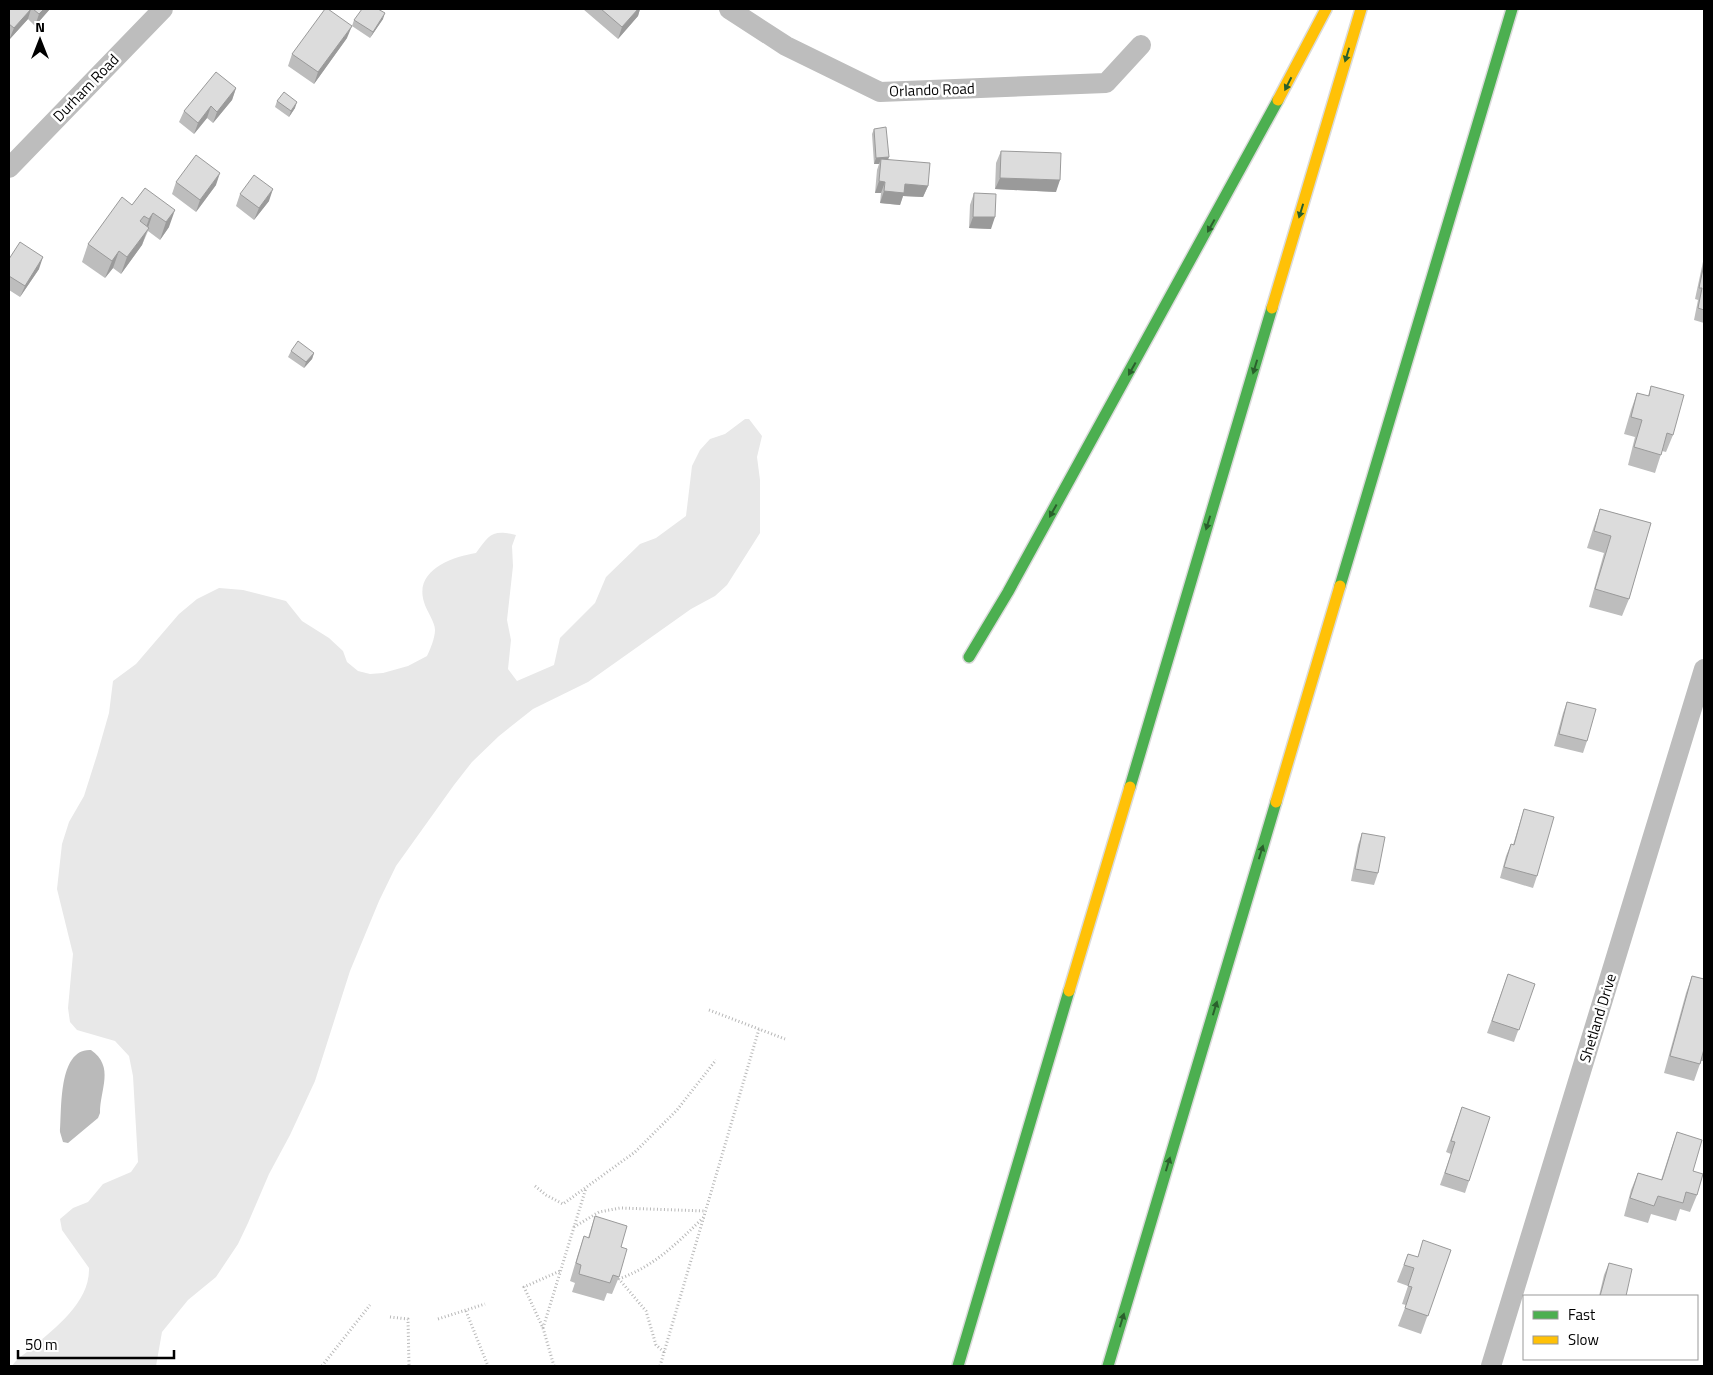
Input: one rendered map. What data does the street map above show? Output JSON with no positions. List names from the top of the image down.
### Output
{
  "streets": {
    "street": ["Durham Road", "Orlando Road", "Shetland Drive"]
  },
  "legend": ["Fast", "Slow"],
  "scale_bar": "50 m",
  "north": "top"
}
